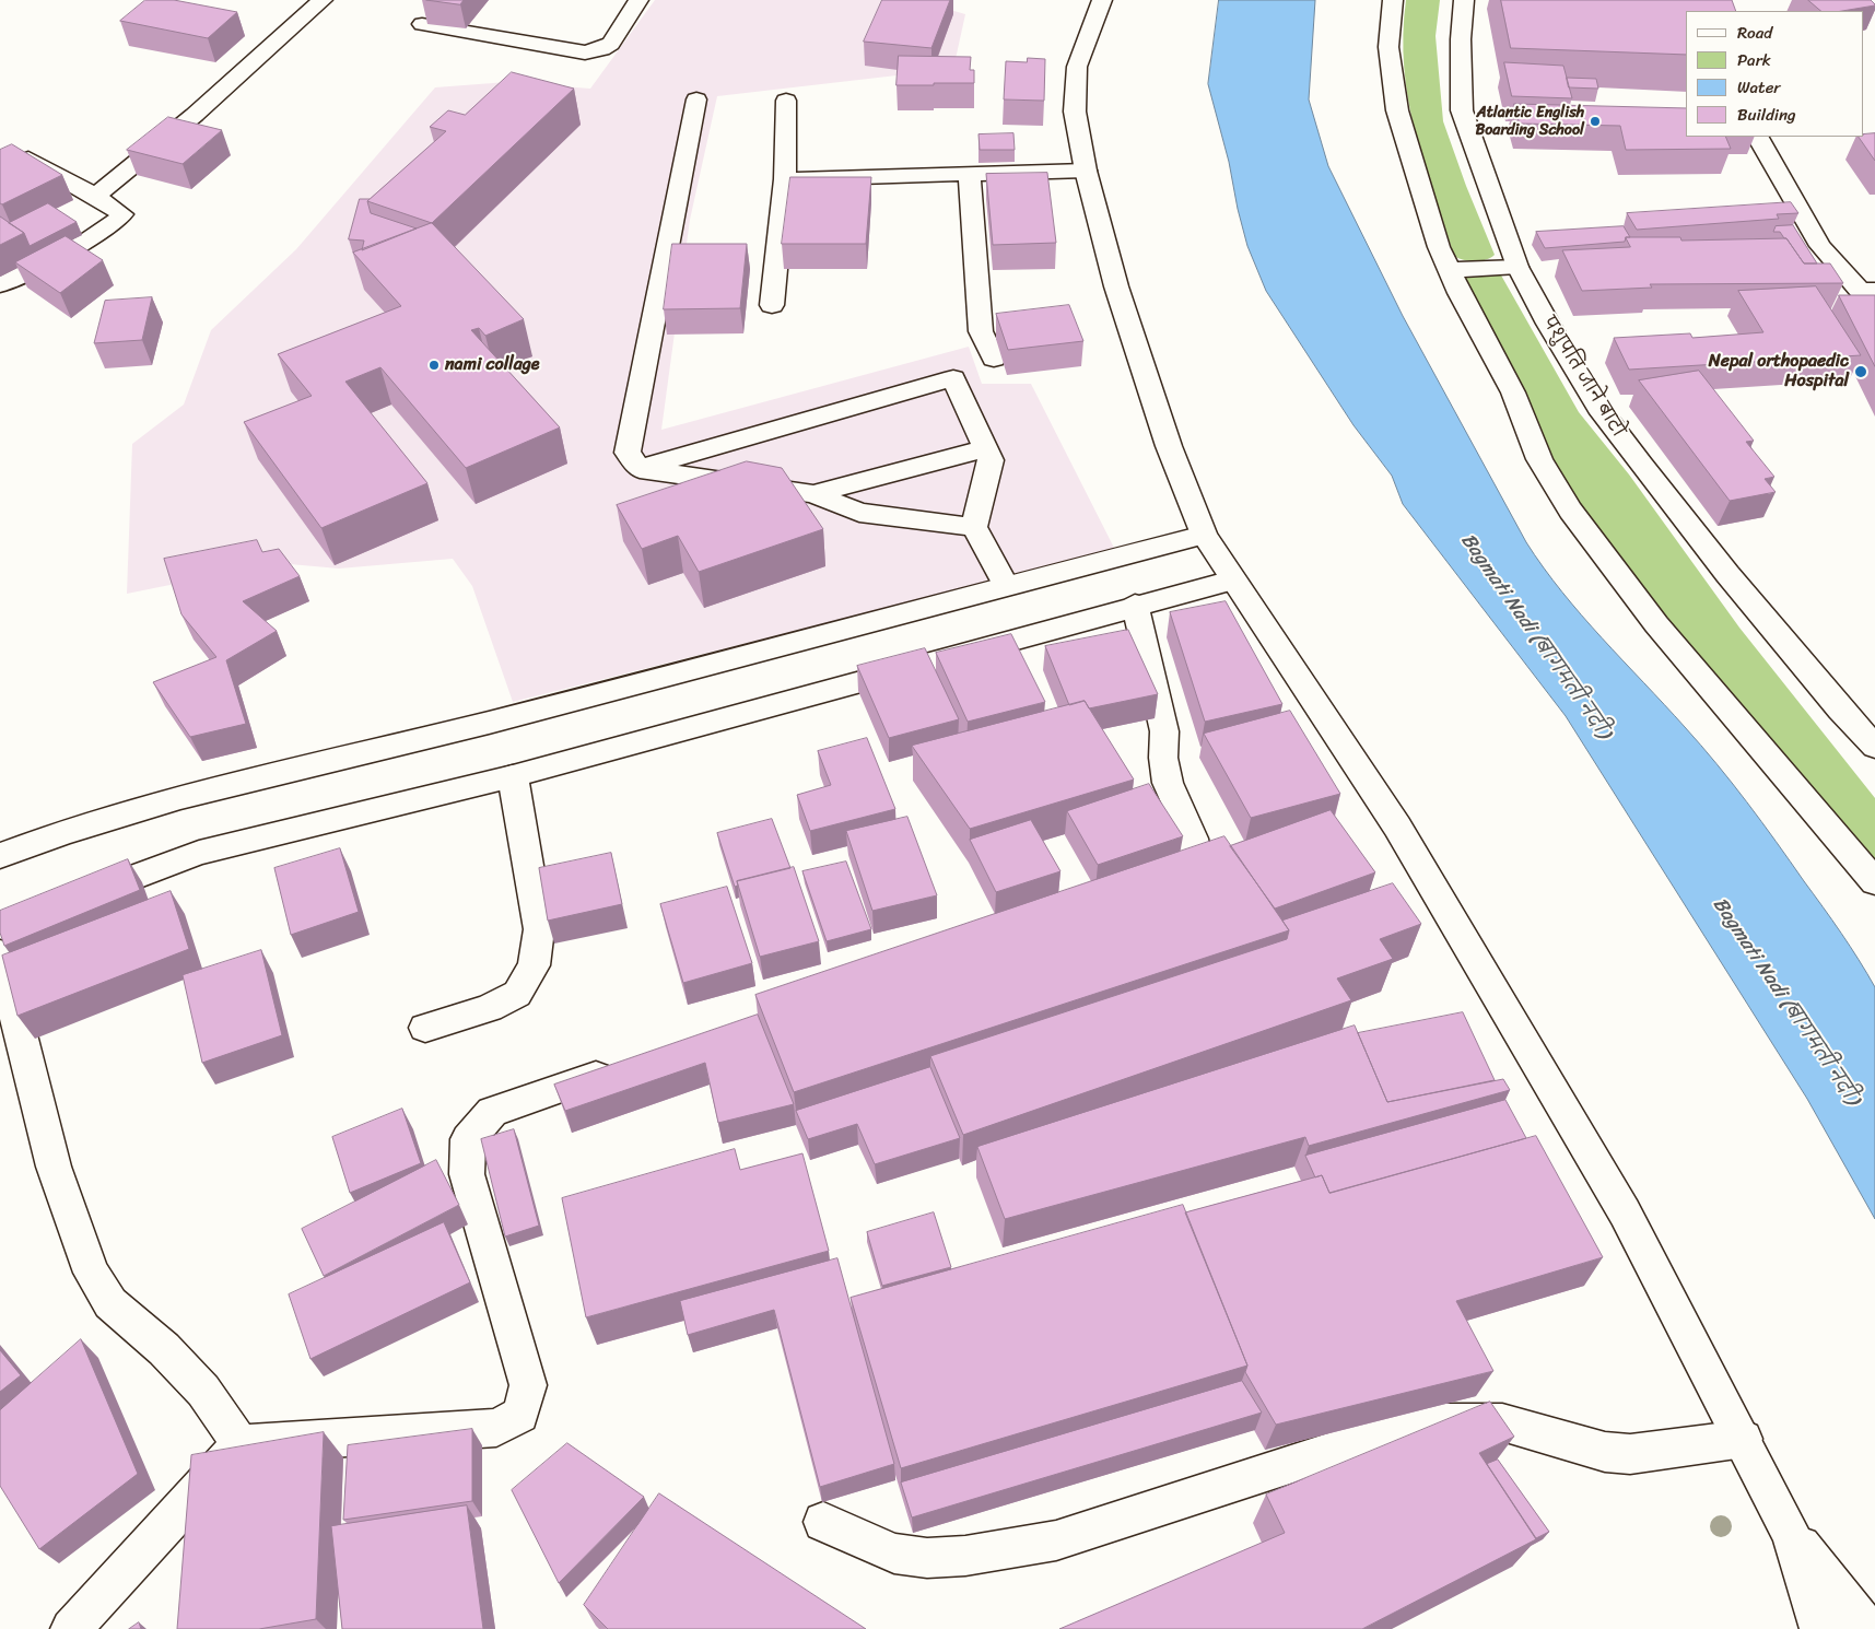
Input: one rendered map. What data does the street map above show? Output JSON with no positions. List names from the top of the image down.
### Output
{
  "streets": {
    "street": ["पशुपति जाने बाटो"]
  },
  "water": ["Bagmati Nadi (बागमती नदी)"],
  "places": ["Atlantic English Boarding School", "nami collage", "Nepal orthopaedic Hospital"],
  "legend": [
    "Road",
    "Park",
    "Water",
    "Building"
  ]
}
